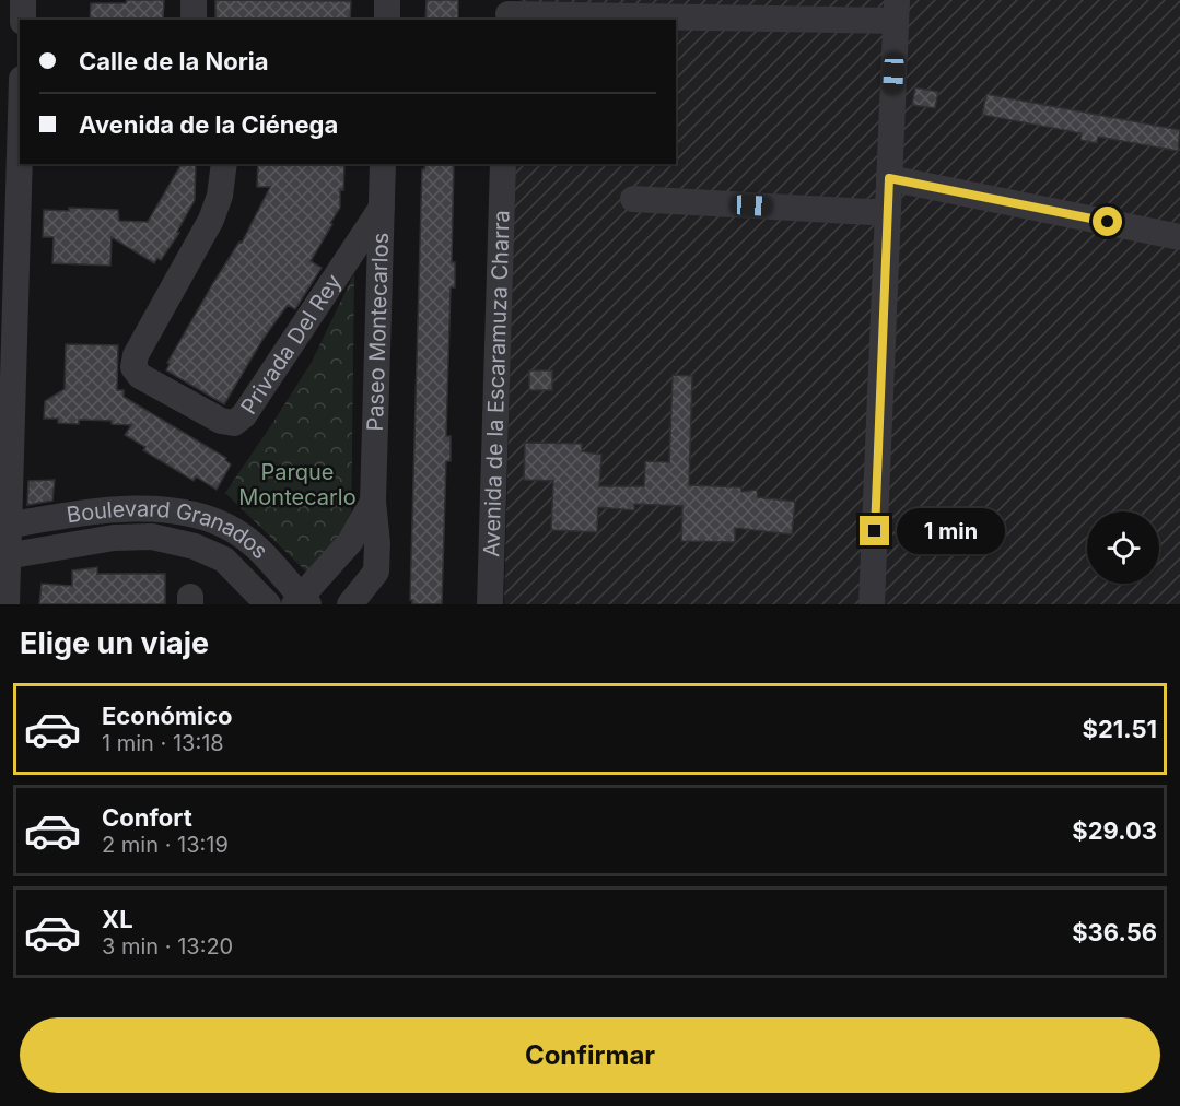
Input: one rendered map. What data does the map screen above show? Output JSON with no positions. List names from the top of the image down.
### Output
{
  "streets": {
    "street": [
      "Paseo Montecarlos",
      "Privada Del Rey",
      "Avenida de la Escaramuza Charra",
      "Boulevard Granados"
    ]
  },
  "crossings": [
    ["Paseo Montecarlos", "Privada Del Rey"],
    ["Paseo Montecarlos", "Boulevard Granados"]
  ],
  "parks": ["Parque Montecarlo"],
  "page": {
    "banner": ["Calle de la Noria", "Avenida de la Ciénega"],
    "bubble": "1 min",
    "heading": "Elige un viaje",
    "list": [
      {
        "name": "Económico",
        "note": "1 min · 13:18",
        "value": "$21.51"
      },
      {
        "name": "Confort",
        "note": "2 min · 13:19",
        "value": "$29.03"
      },
      {
        "name": "XL",
        "note": "3 min · 13:20",
        "value": "$36.56"
      }
    ],
    "buttons": "Confirmar"
  }
}
